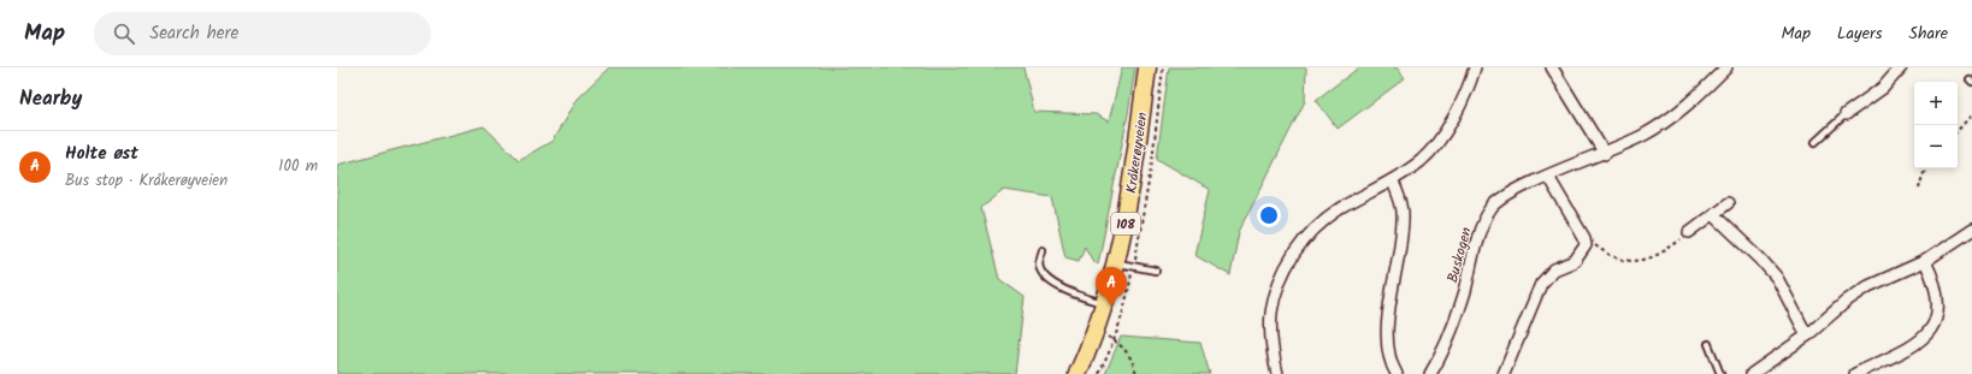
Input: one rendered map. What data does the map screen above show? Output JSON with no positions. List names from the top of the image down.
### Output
{
  "streets": {
    "main road": ["Kråkerøyveien", "108"],
    "street": ["Buskogen"]
  },
  "page": {
    "header": "Map",
    "search": "Search here",
    "nav": ["Map", "Layers", "Share"],
    "heading": "Nearby",
    "map_buttons": ["+", "−"],
    "list": [
      {
        "mark": "A",
        "name": "Holte øst",
        "note": "Bus stop · Kråkerøyveien",
        "value": "100 m"
      }
    ],
    "pins": "A"
  }
}
